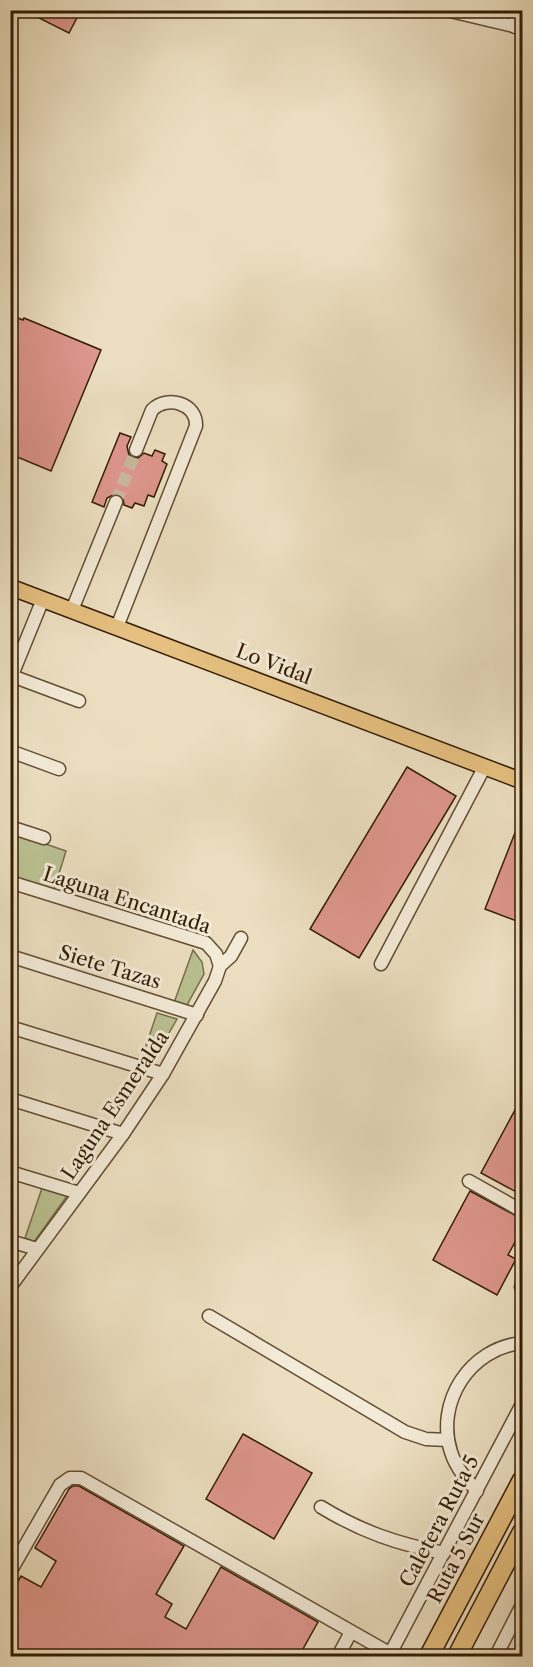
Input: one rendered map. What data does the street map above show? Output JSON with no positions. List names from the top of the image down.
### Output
{
  "streets": {
    "highway": ["Ruta 5 Sur"],
    "main road": ["Lo Vidal"],
    "street": [
      "Laguna Encantada",
      "Siete Tazas",
      "Laguna Esmeralda",
      "Caletera Ruta 5"
    ]
  },
  "crossings": [
    ["Laguna Encantada", "Laguna Esmeralda"],
    ["Siete Tazas", "Laguna Esmeralda"]
  ]
}
